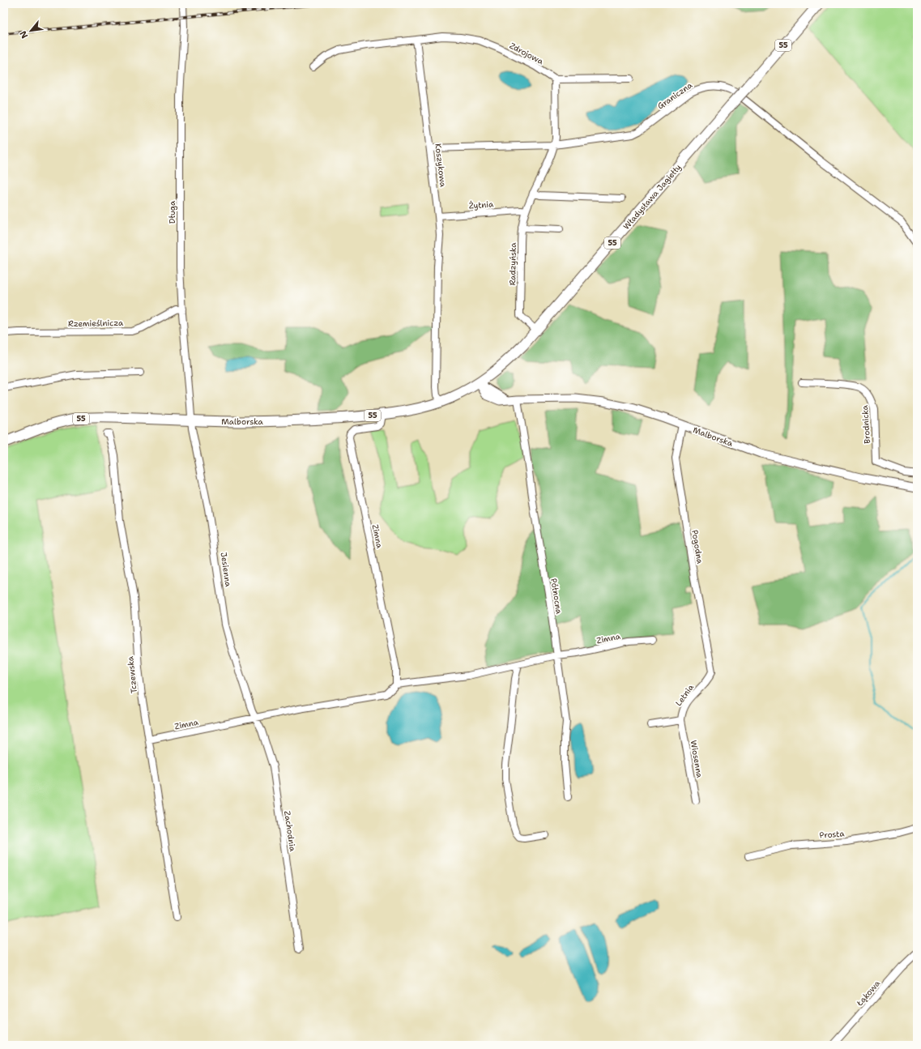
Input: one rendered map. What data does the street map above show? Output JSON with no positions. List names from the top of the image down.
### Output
{
  "streets": {
    "main road": ["55", "Władysława Jagiełły", "Malborska"],
    "street": [
      "Zdrojowa",
      "Graniczna",
      "Koszykowa",
      "Żytnia",
      "Długa",
      "Radzyńska",
      "Rzemieślnicza",
      "Brodnicka",
      "Zimna",
      "Pogodna",
      "Jesienna",
      "Północna",
      "Tczewska",
      "Letnia",
      "Wiosenna",
      "Zachodnia",
      "Prosta",
      "Łąkowa"
    ]
  },
  "crossings": [
    ["Zdrojowa", "Koszykowa"],
    ["Zdrojowa", "Radzyńska"],
    ["Graniczna", "Koszykowa"],
    ["Graniczna", "Radzyńska"],
    ["Koszykowa", "Żytnia"],
    ["Koszykowa", "Malborska"],
    ["Władysława Jagiełły", "Radzyńska"],
    ["Władysława Jagiełły", "Malborska"],
    ["Żytnia", "Radzyńska"],
    ["Długa", "Rzemieślnicza"],
    ["Długa", "Malborska"],
    ["Długa", "Jesienna"],
    ["Malborska", "Zimna"],
    ["Malborska", "Pogodna"],
    ["Malborska", "Jesienna"],
    ["Malborska", "Północna"],
    ["Zimna", "Jesienna"],
    ["Zimna", "Północna"],
    ["Zimna", "Tczewska"],
    ["Zimna", "Zachodnia"],
    ["Pogodna", "Letnia"],
    ["Jesienna", "Zachodnia"],
    ["Letnia", "Wiosenna"]
  ],
  "north": "bottom left"
}
